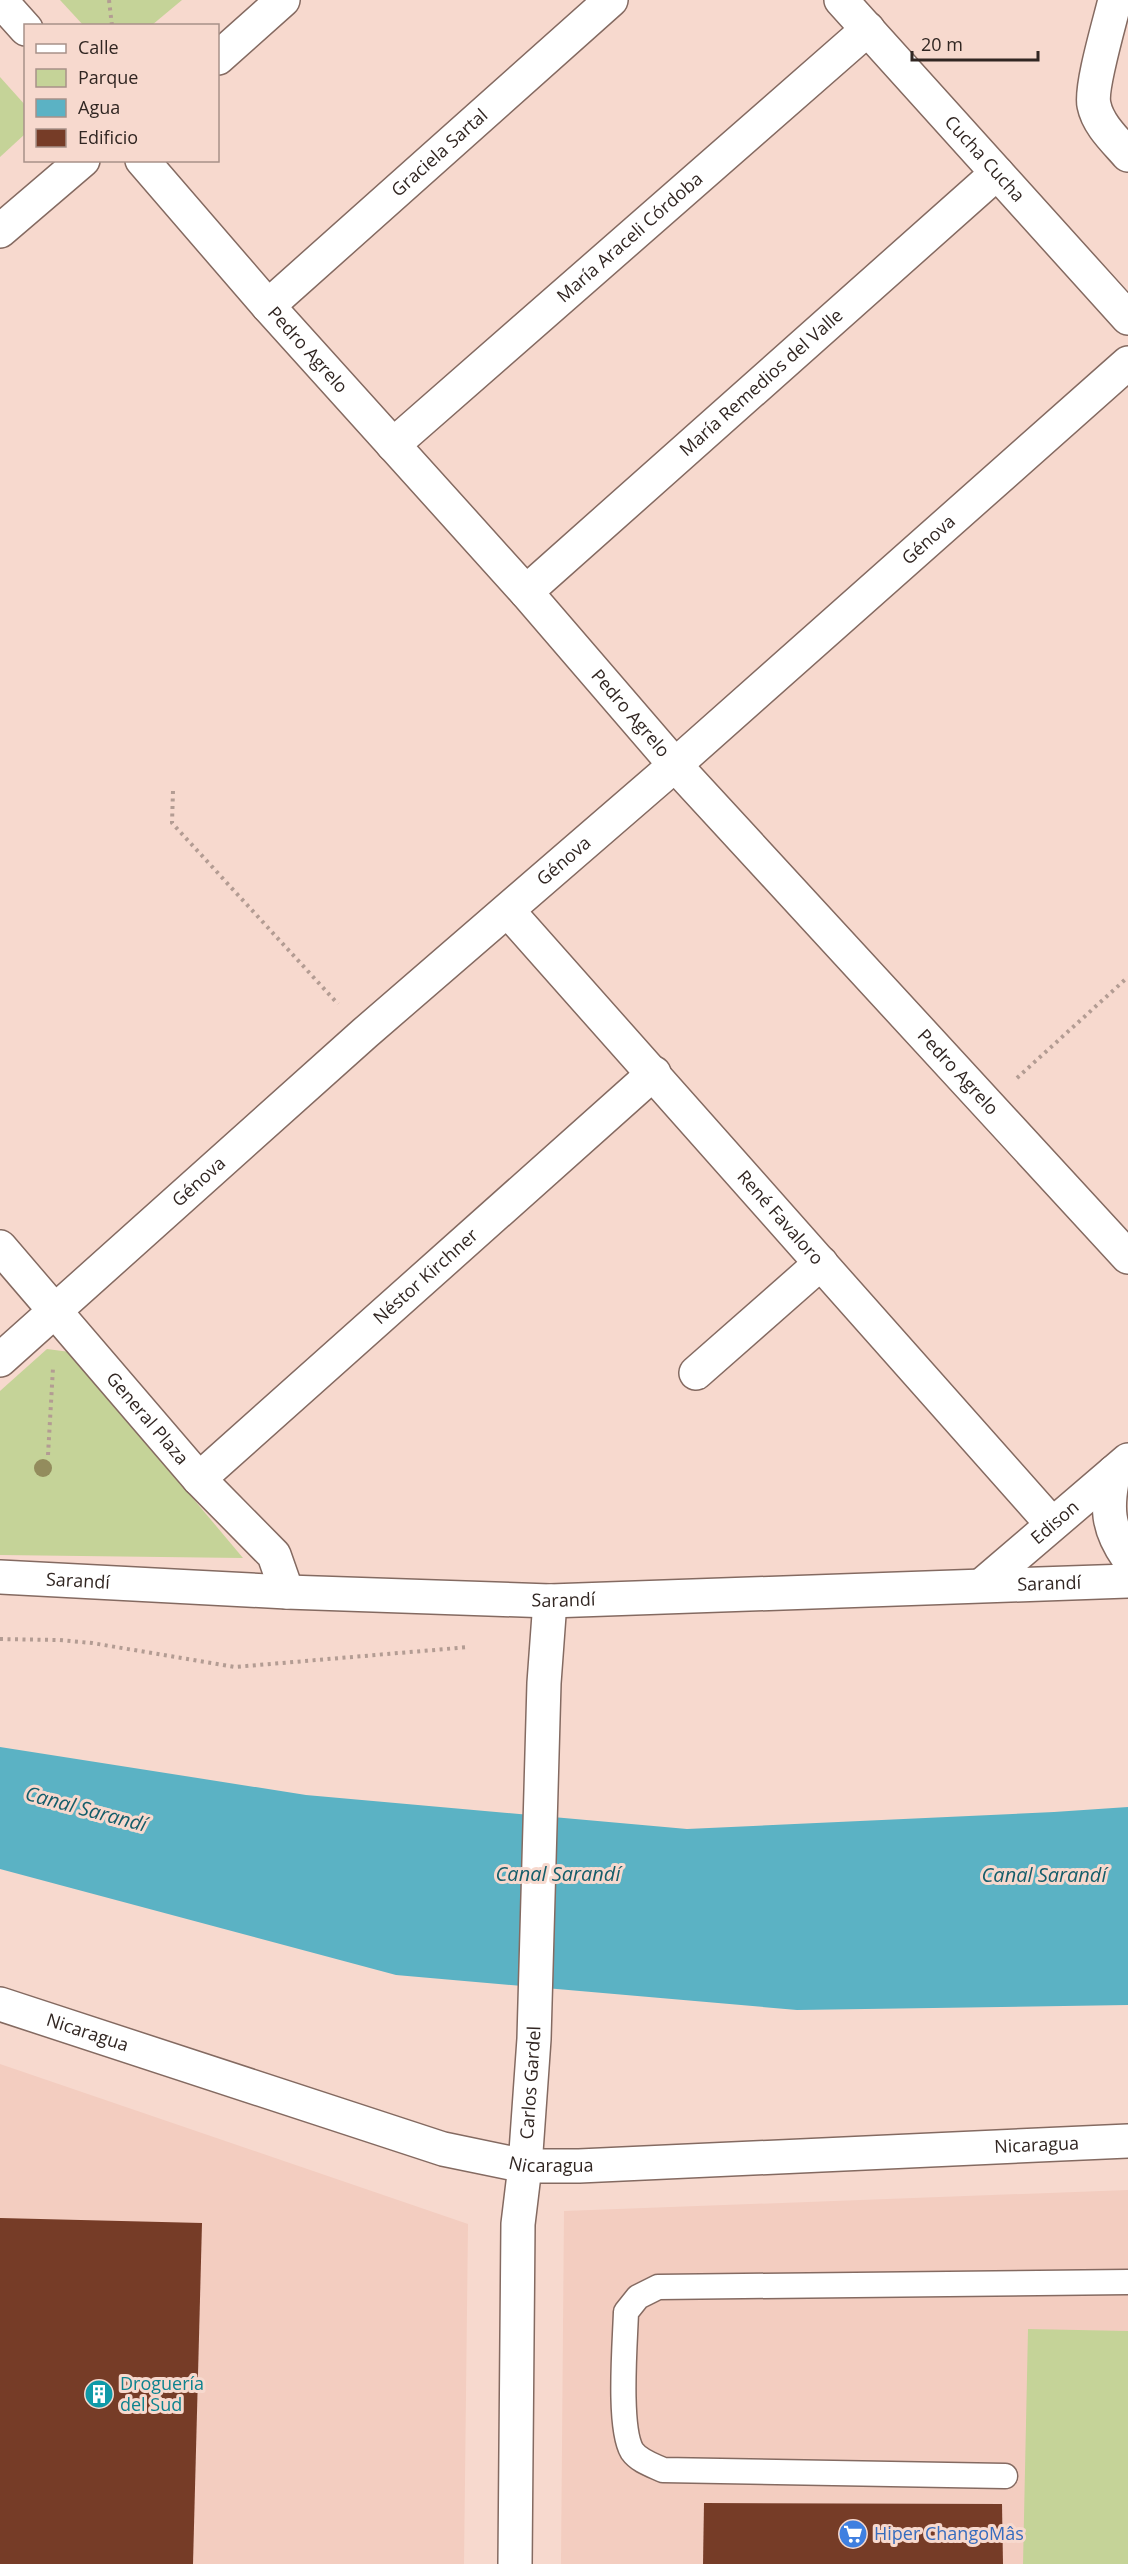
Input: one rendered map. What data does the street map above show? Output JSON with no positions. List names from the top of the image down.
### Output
{
  "streets": {
    "street": [
      "Graciela Sartal",
      "Cucha Cucha",
      "María Araceli Córdoba",
      "Pedro Agrelo",
      "María Remedios del Valle",
      "Génova",
      "René Favaloro",
      "Néstor Kirchner",
      "General Plaza",
      "Edison",
      "Sarandí",
      "Nicaragua",
      "Carlos Gardel"
    ]
  },
  "crossings": [
    ["Graciela Sartal", "Pedro Agrelo"],
    ["Cucha Cucha", "María Araceli Córdoba"],
    ["Cucha Cucha", "María Remedios del Valle"],
    ["María Araceli Córdoba", "Pedro Agrelo"],
    ["Pedro Agrelo", "María Remedios del Valle"],
    ["Pedro Agrelo", "Génova"],
    ["Génova", "René Favaloro"],
    ["Génova", "General Plaza"],
    ["René Favaloro", "Néstor Kirchner"],
    ["René Favaloro", "Edison"],
    ["Néstor Kirchner", "General Plaza"],
    ["General Plaza", "Sarandí"],
    ["Edison", "Sarandí"],
    ["Sarandí", "Carlos Gardel"],
    ["Nicaragua", "Carlos Gardel"]
  ],
  "water": ["Canal Sarandí"],
  "places": {
    "building": ["Droguería del Sud"],
    "supermarket": ["Hiper ChangoMâs"]
  },
  "legend": [
    "Calle",
    "Parque",
    "Agua",
    "Edificio"
  ],
  "scale_bar": "20 m"
}
